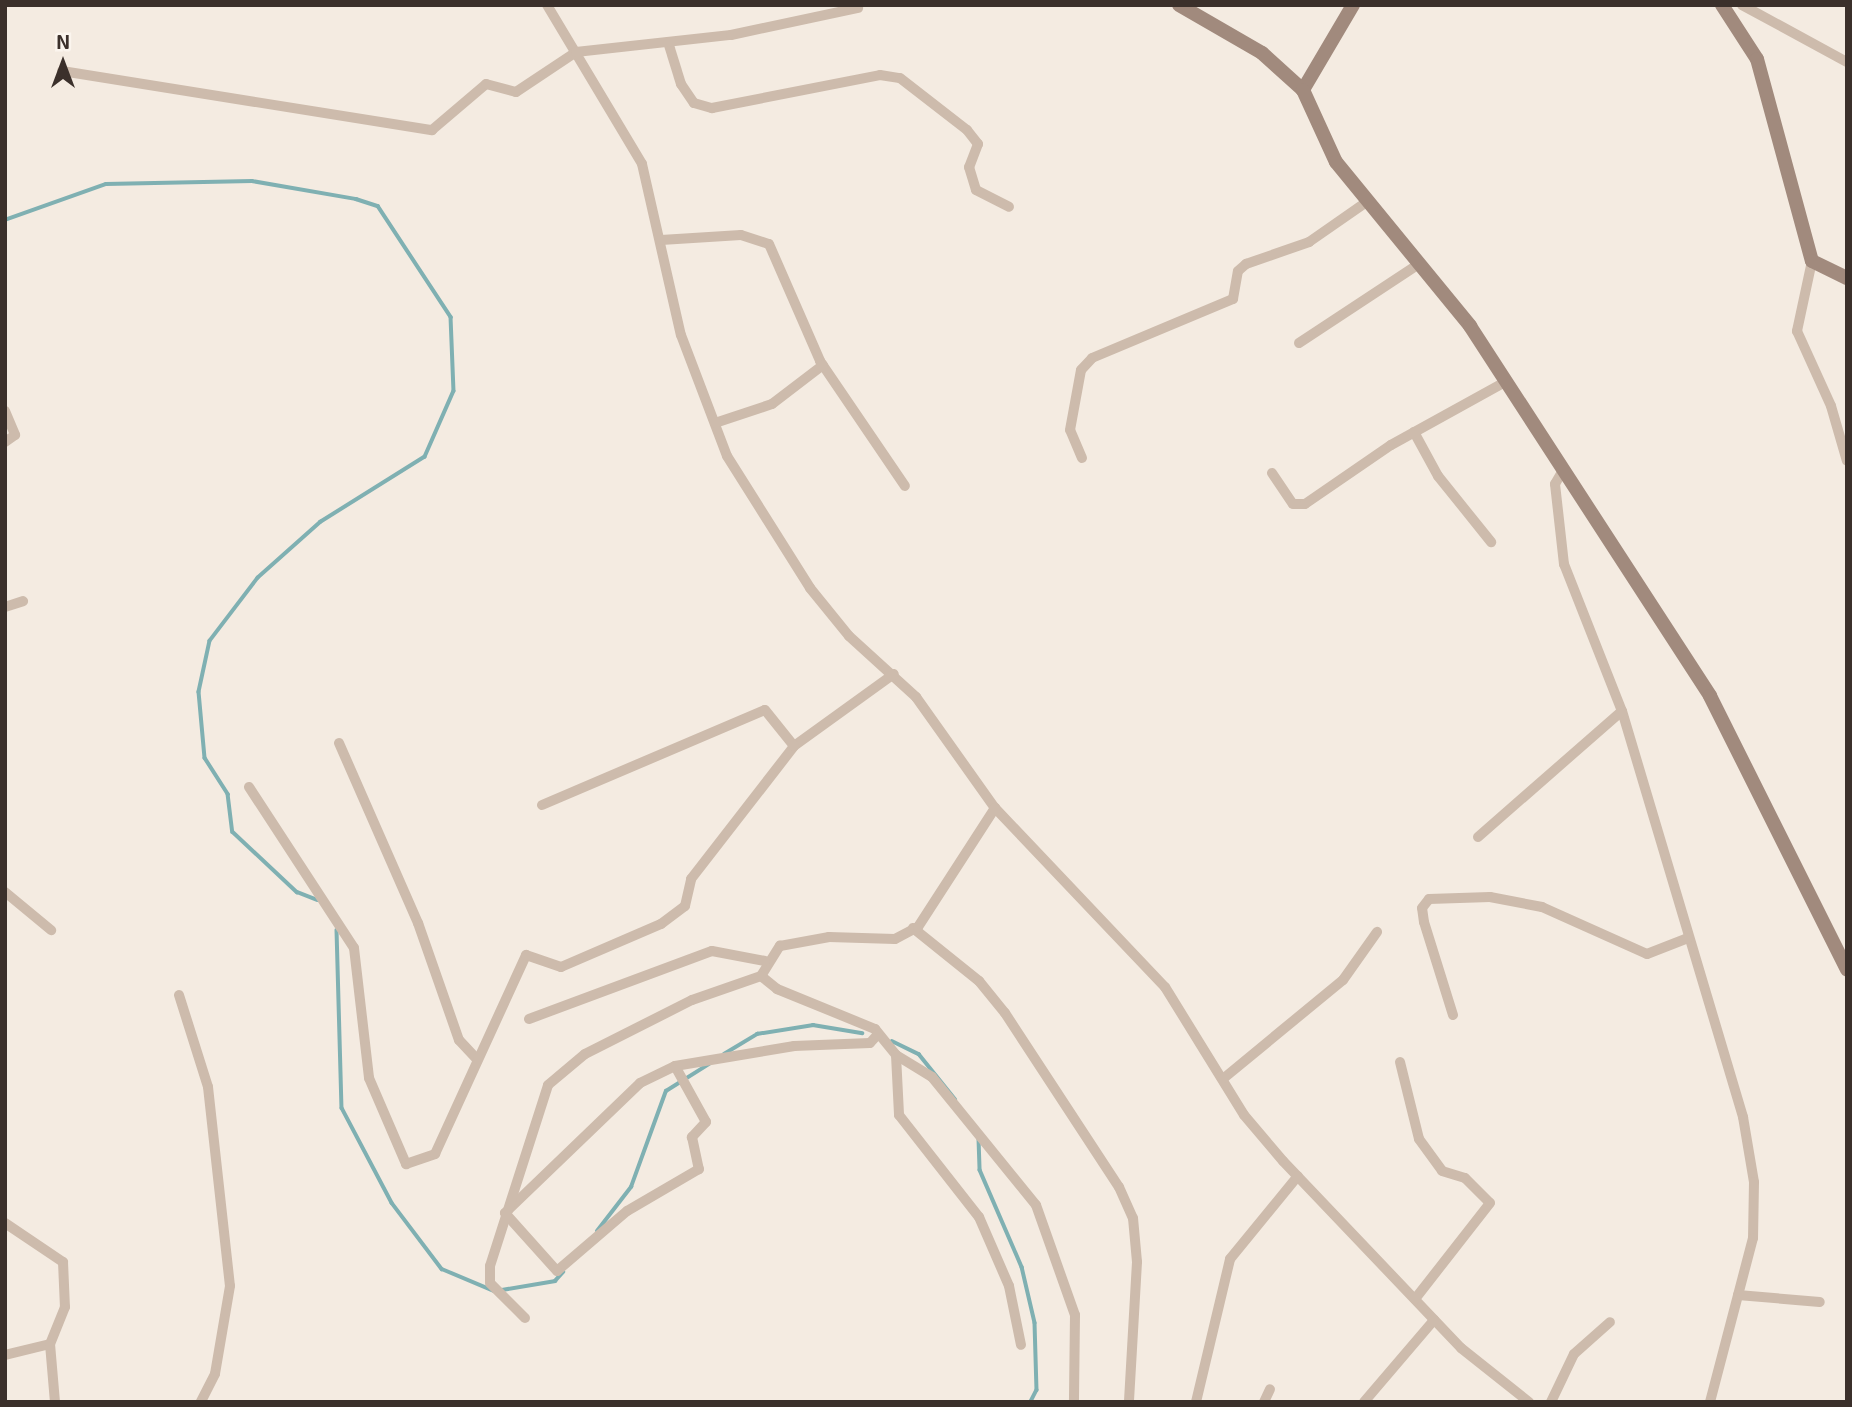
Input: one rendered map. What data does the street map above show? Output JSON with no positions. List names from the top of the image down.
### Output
{
  "north": "top"
}
